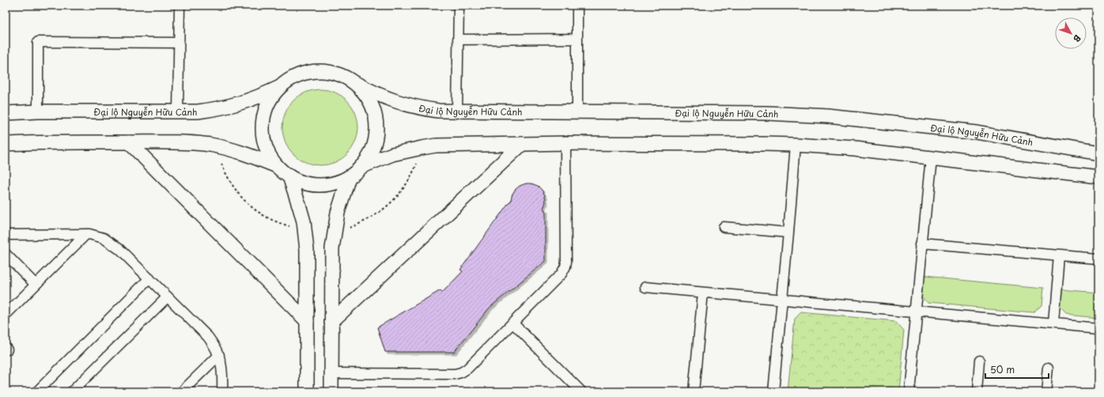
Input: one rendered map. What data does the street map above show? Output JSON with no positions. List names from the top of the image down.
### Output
{
  "streets": {
    "main road": ["Đại lộ Nguyễn Hữu Cảnh"]
  },
  "scale_bar": "50 m",
  "north": "bottom right"
}
